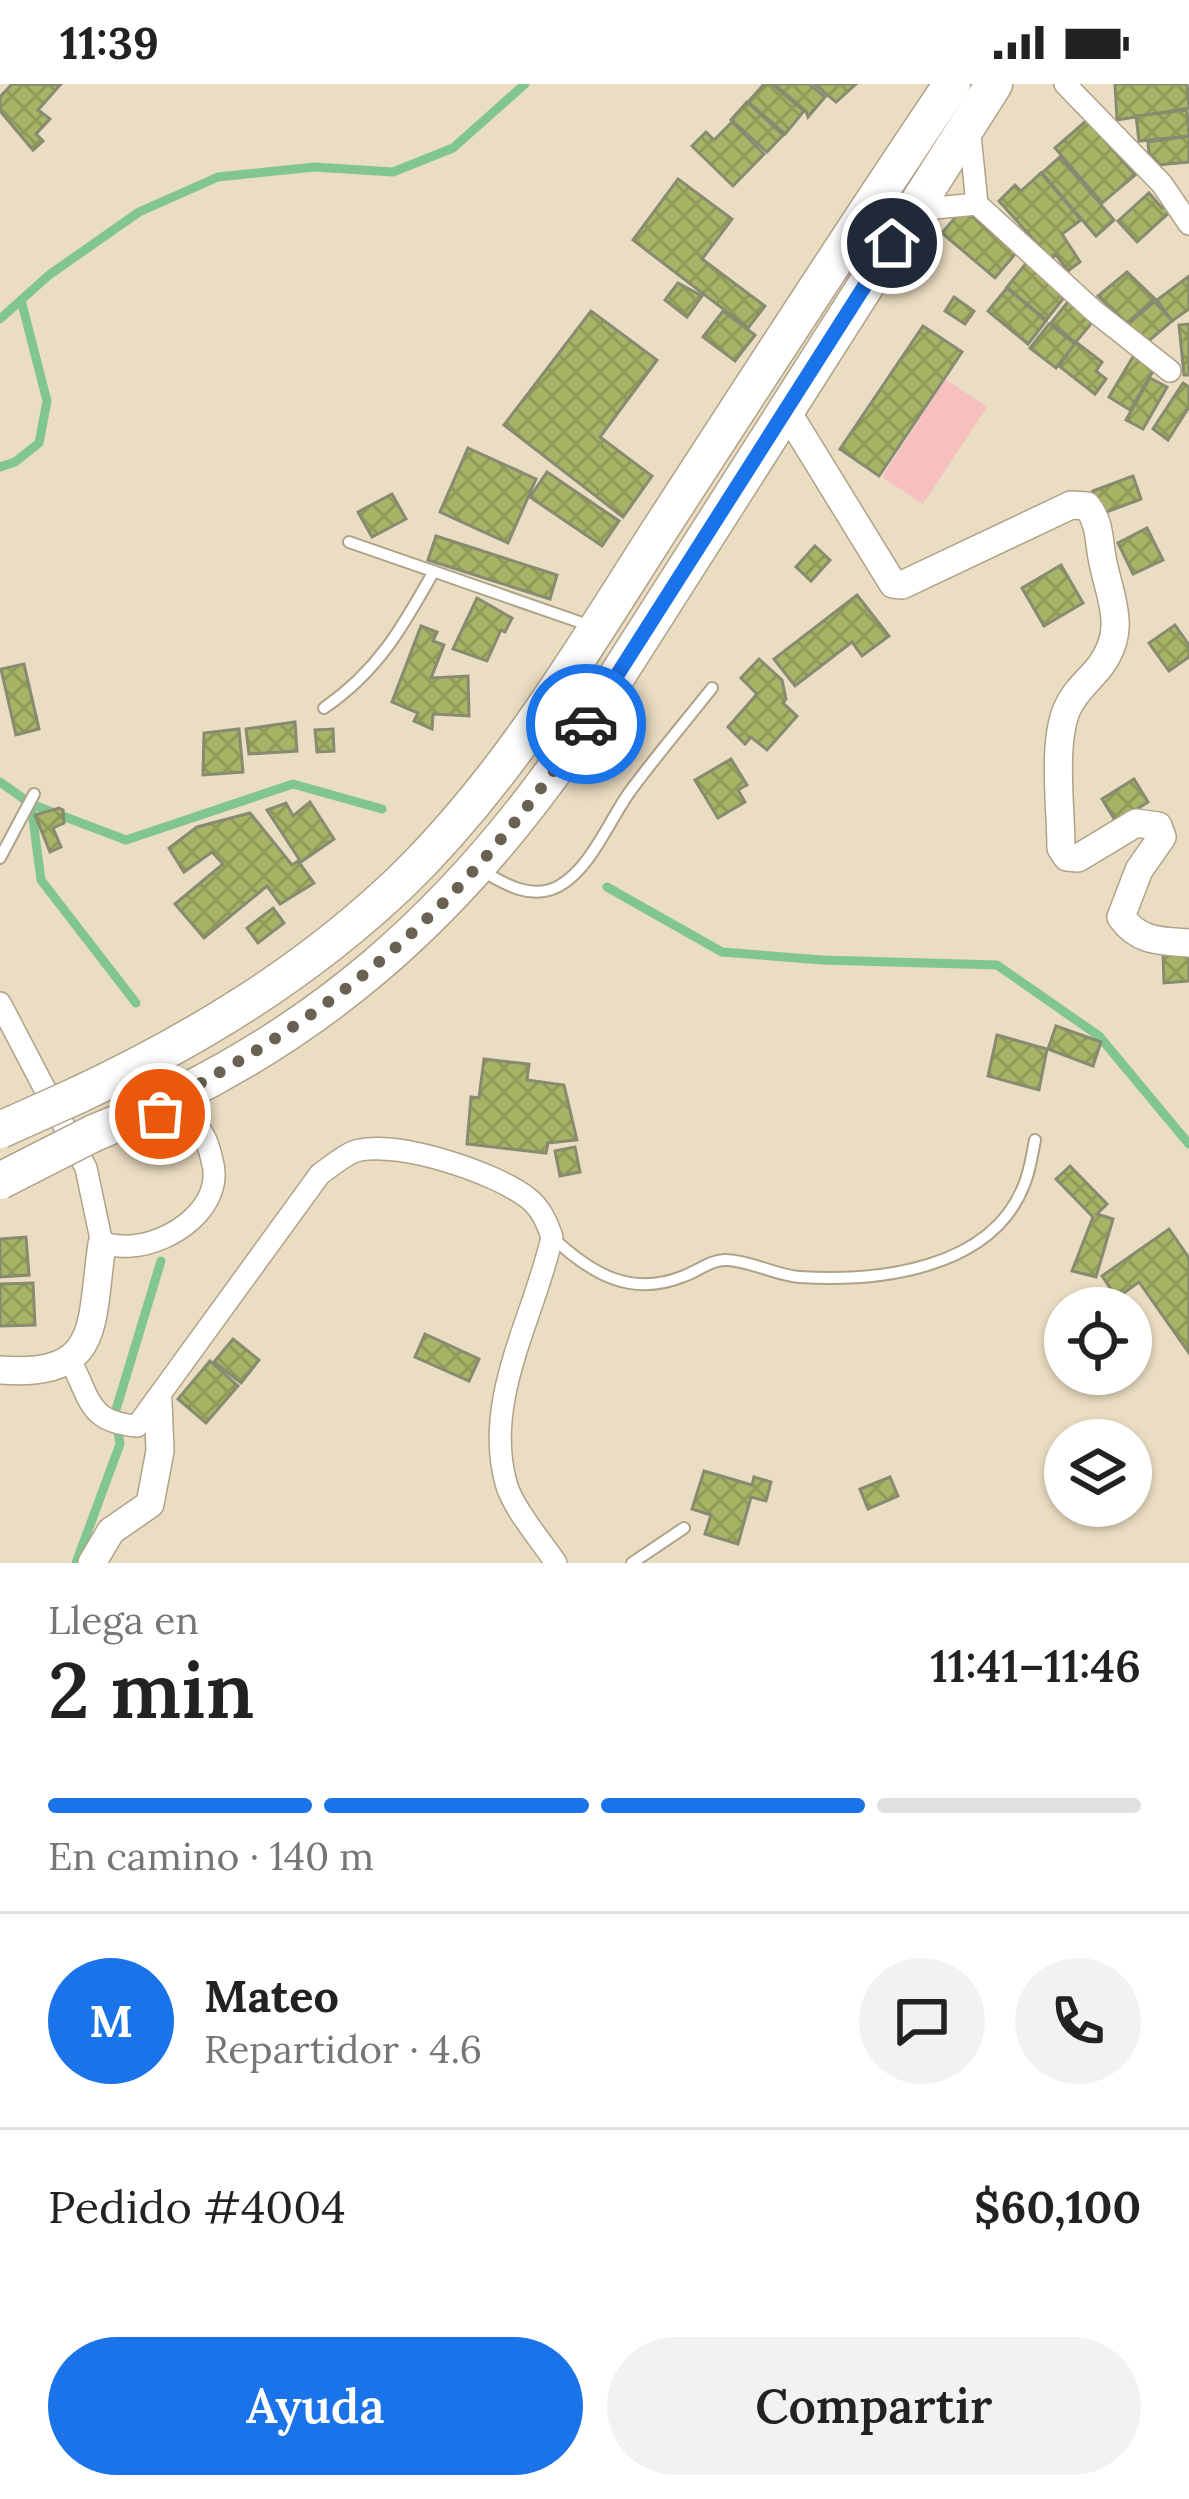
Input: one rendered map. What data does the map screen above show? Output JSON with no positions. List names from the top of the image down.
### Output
{
  "page": {
    "status": "11:39",
    "heading": ["2 min", "Llega en", "11:41–11:46"],
    "panel": [
      "Mateo",
      "Repartidor · 4.6",
      "Pedido #4004",
      "$60,100"
    ],
    "bar": "En camino · 140 m",
    "round": "M",
    "buttons": ["Ayuda", "Compartir"]
  }
}
